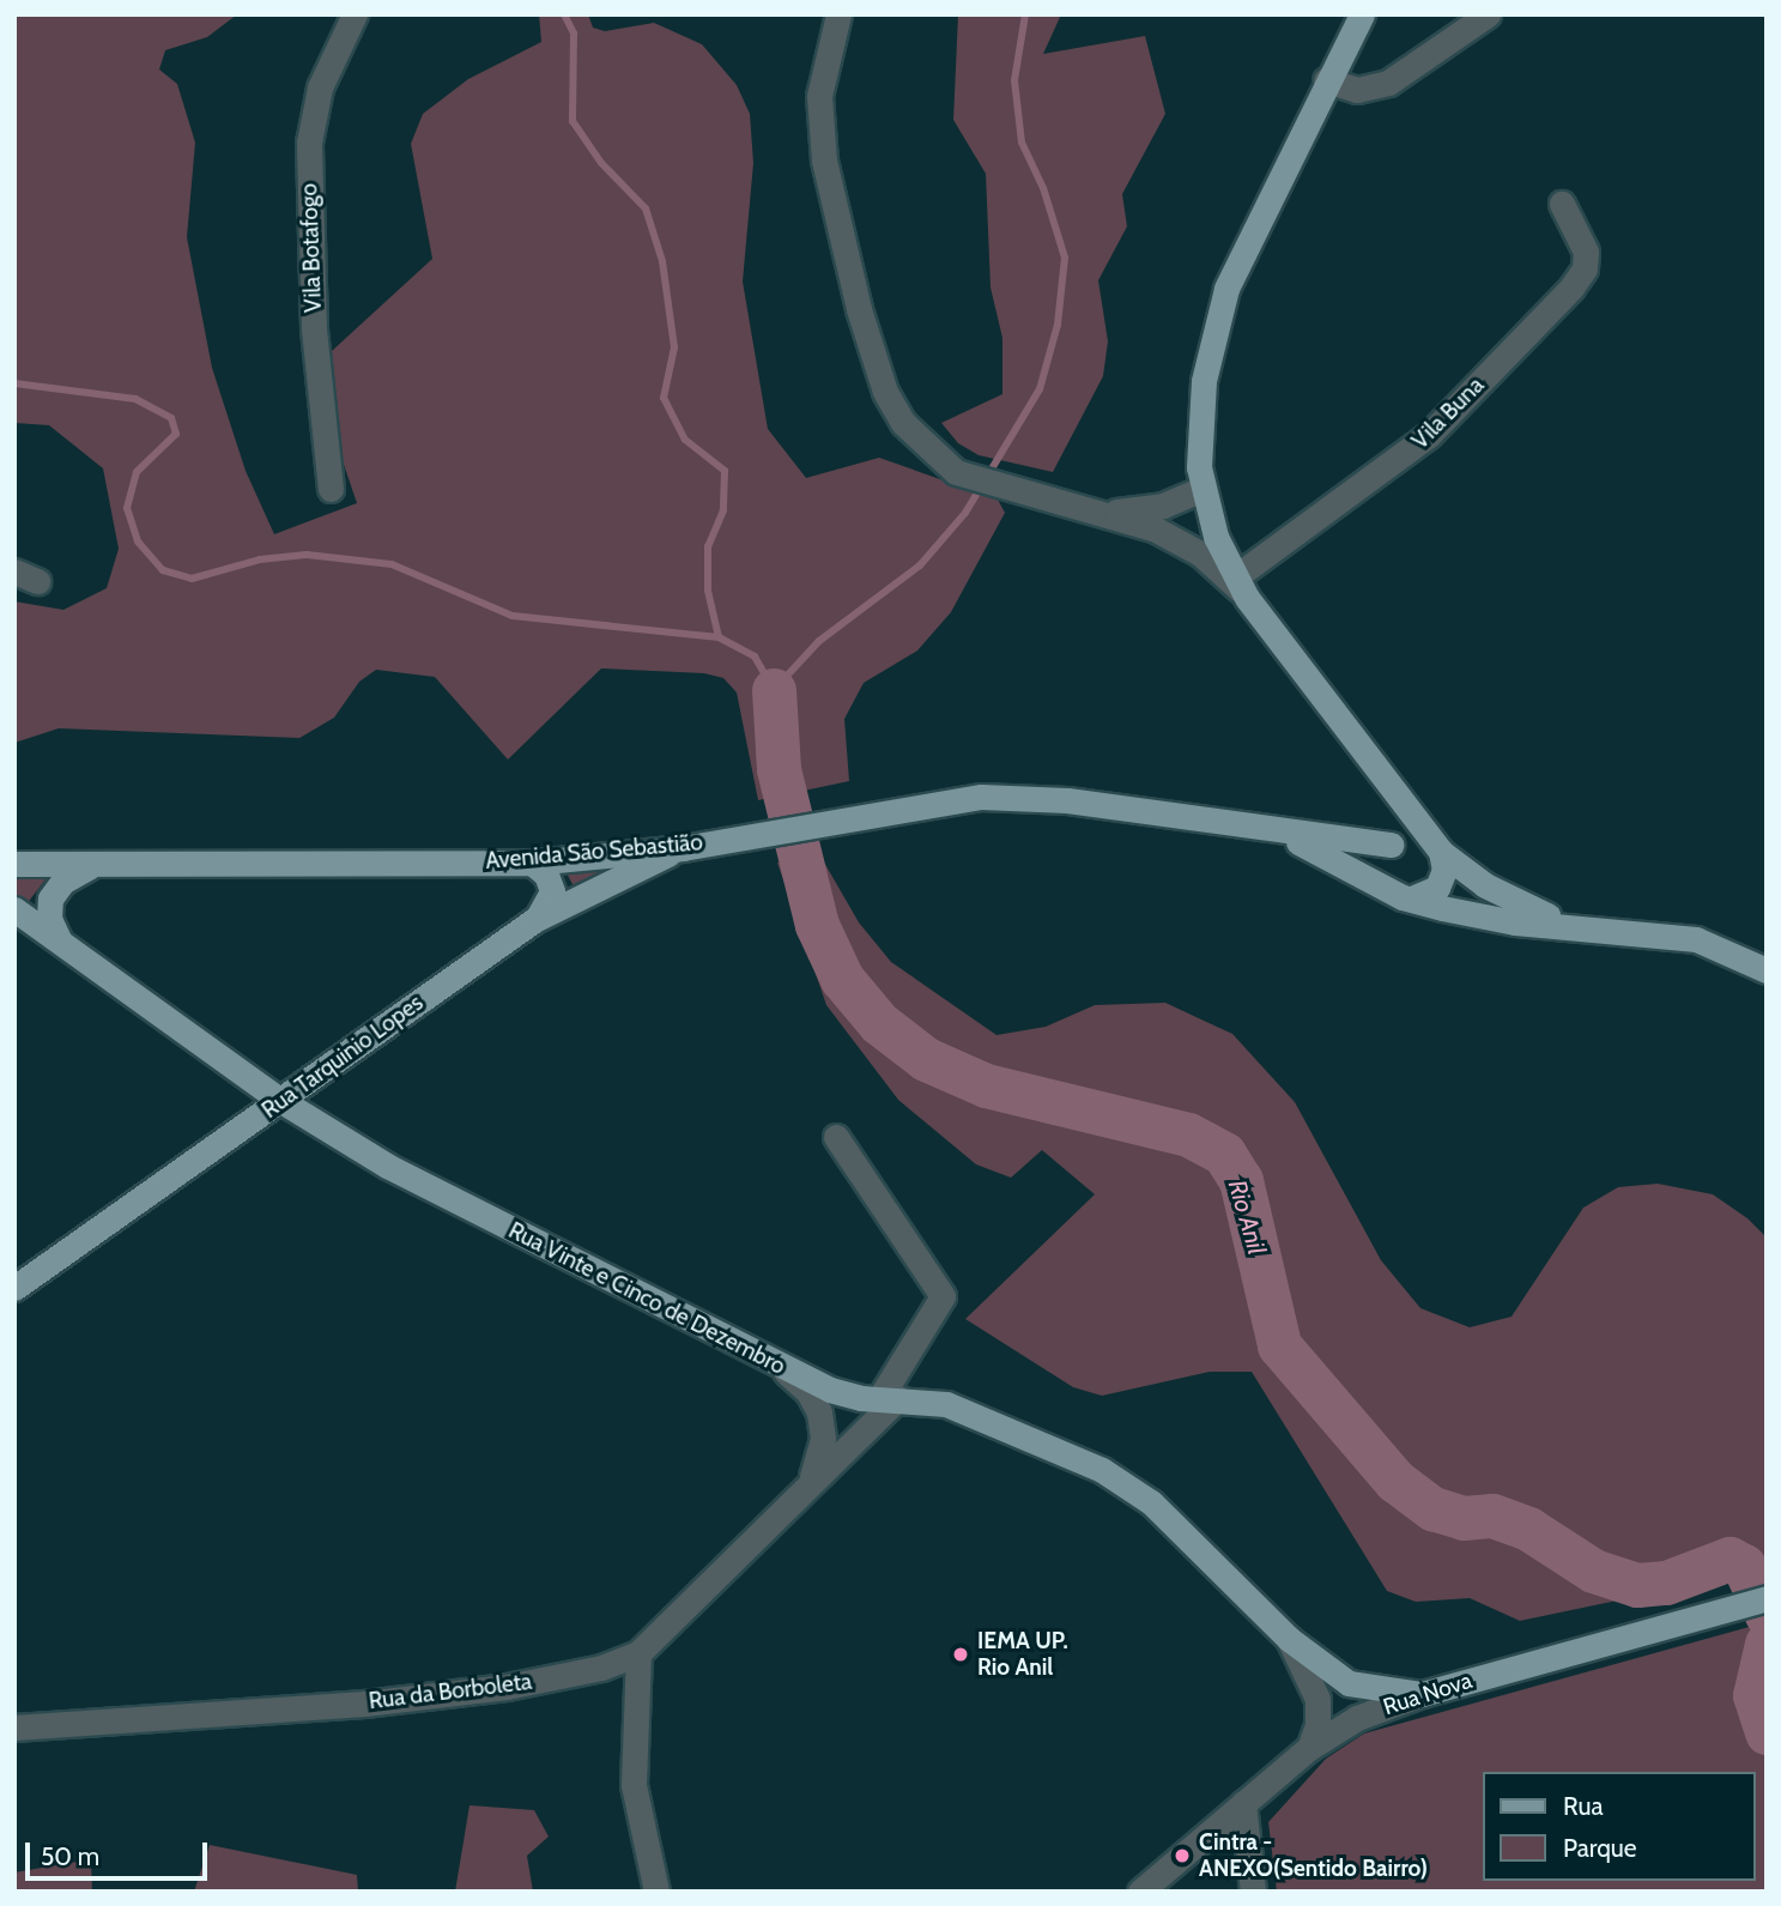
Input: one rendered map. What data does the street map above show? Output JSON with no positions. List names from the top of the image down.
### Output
{
  "streets": {
    "main road": [
      "Avenida São Sebastião",
      "Rua Tarquinio Lopes",
      "Rua Vinte e Cinco de Dezembro",
      "Rua Nova"
    ],
    "street": ["Vila Botafogo", "Vila Buna", "Rua da Borboleta"]
  },
  "crossings": [
    ["Avenida São Sebastião", "Rua Tarquinio Lopes"],
    ["Rua Tarquinio Lopes", "Rua Vinte e Cinco de Dezembro"],
    ["Rua Vinte e Cinco de Dezembro", "Rua da Borboleta"],
    ["Rua Vinte e Cinco de Dezembro", "Rua Nova"]
  ],
  "water": ["Rio Anil"],
  "places": ["IEMA UP. Rio Anil", "Cintra - ANEXO(Sentido Bairro)"],
  "legend": ["Rua", "Parque"],
  "scale_bar": "50 m"
}
